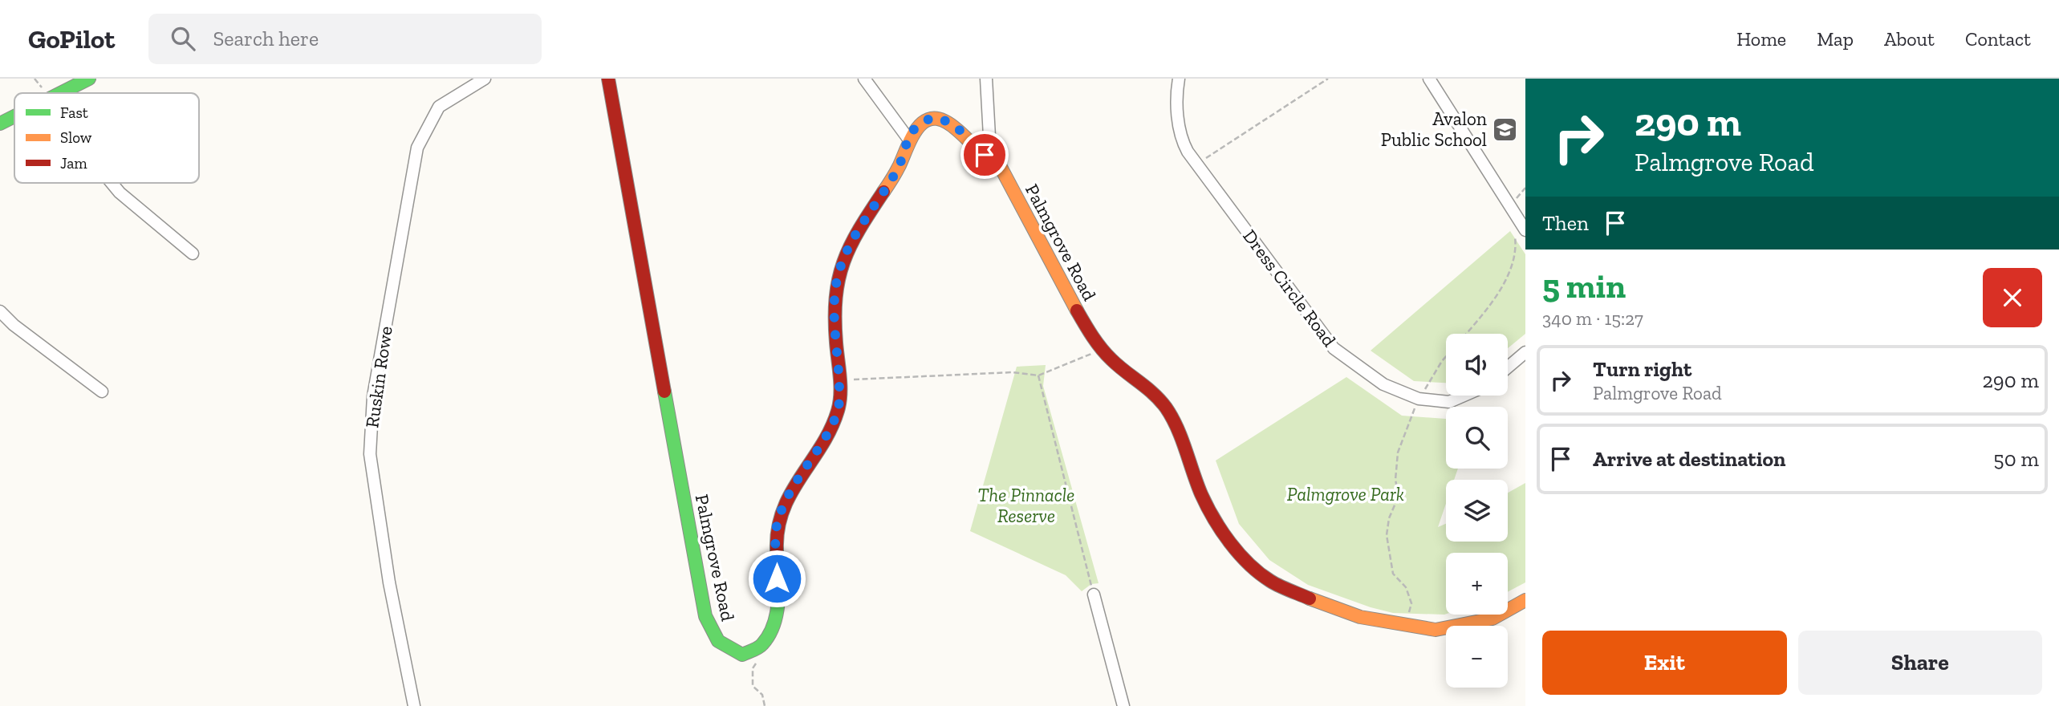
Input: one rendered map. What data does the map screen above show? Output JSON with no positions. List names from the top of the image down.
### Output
{
  "streets": {
    "street": ["Palmgrove Road", "Dress Circle Road", "Ruskin Rowe"]
  },
  "parks": ["Palmgrove Park", "The Pinnacle Reserve"],
  "places": {
    "school or university": ["Avalon Public School"]
  },
  "legend": ["Fast", "Slow", "Jam"],
  "page": {
    "header": "GoPilot",
    "search": "Search here",
    "nav": [
      "Home",
      "Map",
      "About",
      "Contact"
    ],
    "turn": ["290 m", "Palmgrove Road"],
    "then": "Then",
    "heading": ["5 min", "340 m · 15:27"],
    "map_buttons": ["+", "−"],
    "list": [
      {
        "name": "Turn right",
        "note": "Palmgrove Road",
        "value": "290 m"
      },
      {
        "name": "Arrive at destination",
        "value": "50 m"
      }
    ],
    "buttons": ["Exit", "Share"]
  }
}
